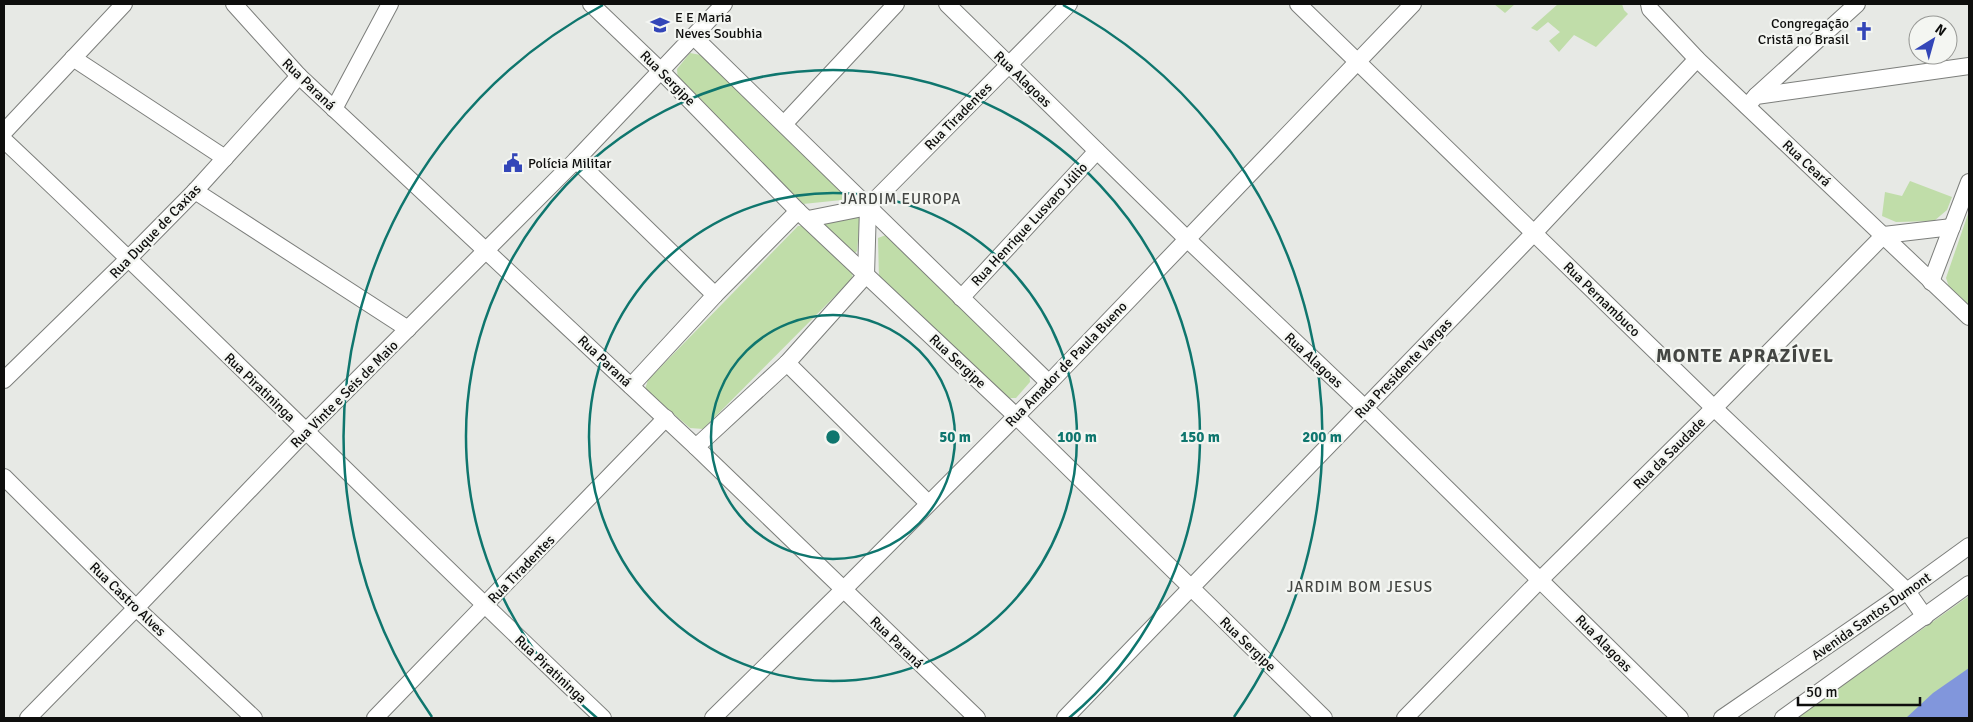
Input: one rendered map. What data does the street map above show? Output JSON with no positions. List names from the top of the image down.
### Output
{
  "streets": {
    "street": [
      "Rua Sergipe",
      "Rua Alagoas",
      "Rua Paraná",
      "Rua Tiradentes",
      "Rua Ceará",
      "Rua Henrique Lusvaro Júlio",
      "Rua Duque de Caxias",
      "Rua Pernambuco",
      "Rua Amador de Paula Bueno",
      "Rua Presidente Vargas",
      "Rua Piratininga",
      "Rua Vinte e Seis de Maio",
      "Rua da Saudade",
      "Rua Castro Alves",
      "Avenida Santos Dumont"
    ]
  },
  "crossings": [
    ["Rua Sergipe", "Rua Amador de Paula Bueno"],
    ["Rua Sergipe", "Rua Presidente Vargas"],
    ["Rua Sergipe", "Rua Vinte e Seis de Maio"],
    ["Rua Alagoas", "Rua Tiradentes"],
    ["Rua Alagoas", "Rua Henrique Lusvaro Júlio"],
    ["Rua Alagoas", "Rua Amador de Paula Bueno"],
    ["Rua Alagoas", "Rua Presidente Vargas"],
    ["Rua Alagoas", "Rua da Saudade"],
    ["Rua Paraná", "Rua Tiradentes"],
    ["Rua Paraná", "Rua Duque de Caxias"],
    ["Rua Paraná", "Rua Amador de Paula Bueno"],
    ["Rua Paraná", "Rua Vinte e Seis de Maio"],
    ["Rua Tiradentes", "Rua Piratininga"],
    ["Rua Ceará", "Rua Presidente Vargas"],
    ["Rua Ceará", "Rua da Saudade"],
    ["Rua Duque de Caxias", "Rua Piratininga"],
    ["Rua Pernambuco", "Rua Amador de Paula Bueno"],
    ["Rua Pernambuco", "Rua Presidente Vargas"],
    ["Rua Pernambuco", "Rua da Saudade"],
    ["Rua Pernambuco", "Avenida Santos Dumont"],
    ["Rua Piratininga", "Rua Vinte e Seis de Maio"],
    ["Rua Vinte e Seis de Maio", "Rua Castro Alves"]
  ],
  "districts": ["JARDIM EUROPA", "MONTE APRAZÍVEL", "JARDIM BOM JESUS"],
  "places": {
    "school or university": ["E E Maria Neves Soubhia"],
    "church": ["Congregação Cristã no Brasil"],
    "public building": ["Polícia Militar"]
  },
  "scale_bar": "50 m",
  "north": "top right",
  "rings": [
    "50 m",
    "100 m",
    "150 m",
    "200 m"
  ]
}
